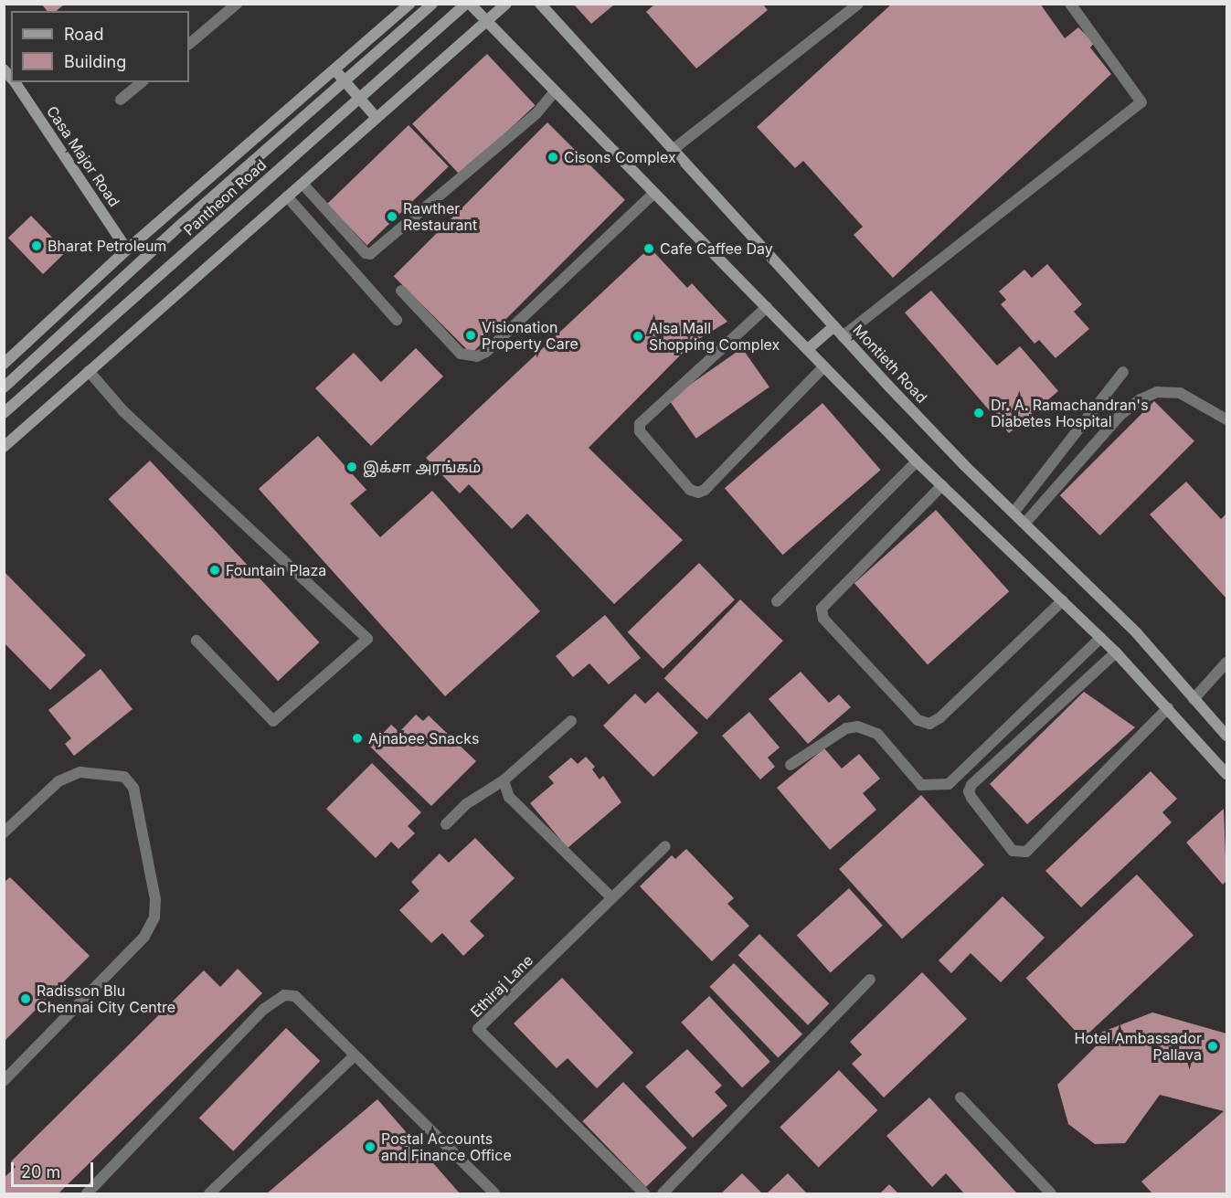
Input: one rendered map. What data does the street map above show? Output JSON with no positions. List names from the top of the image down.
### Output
{
  "streets": {
    "main road": ["Casa Major Road", "Pantheon Road", "Montieth Road"],
    "street": ["Ethiraj Lane"]
  },
  "places": [
    "Cisons Complex",
    "Rawther Restaurant",
    "Bharat Petroleum",
    "Cafe Caffee Day",
    "Visionation Property Care",
    "Alsa Mall Shopping Complex",
    "Dr. A. Ramachandran's Diabetes Hospital",
    "இக்சா அரங்கம்",
    "Fountain Plaza",
    "Ajnabee Snacks",
    "Radisson Blu Chennai City Centre",
    "Hotel Ambassador Pallava",
    "Postal Accounts and Finance Office"
  ],
  "legend": ["Road", "Building"],
  "scale_bar": "20 m"
}
